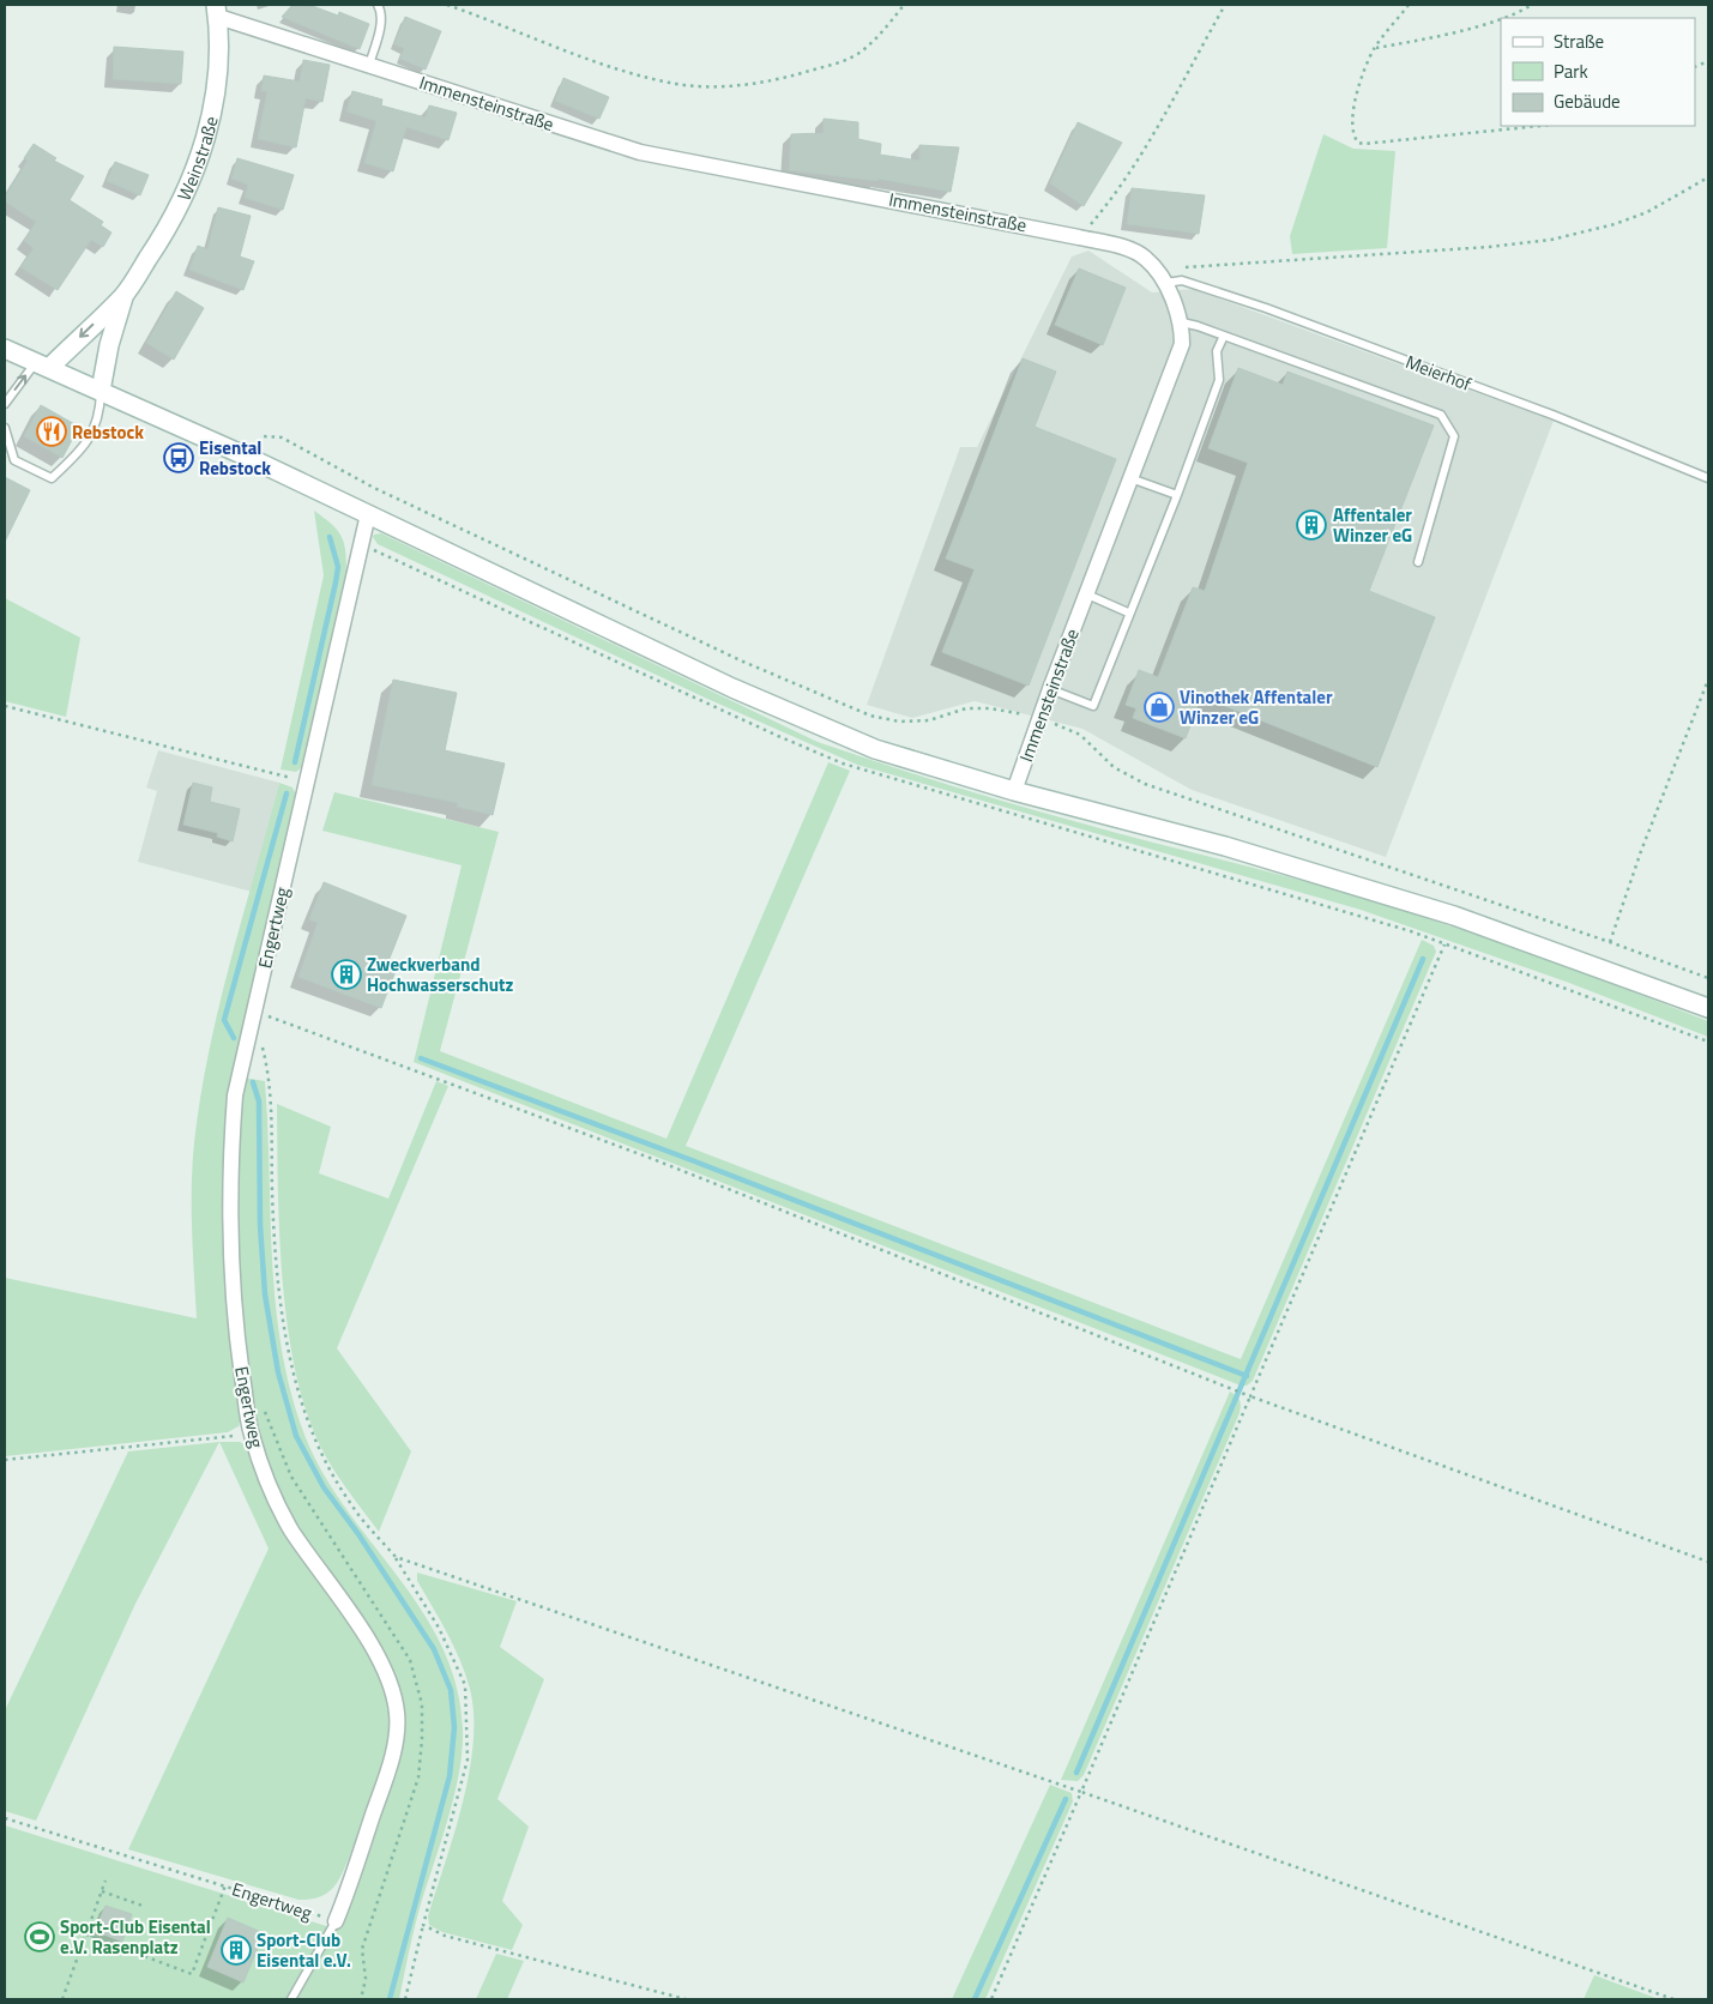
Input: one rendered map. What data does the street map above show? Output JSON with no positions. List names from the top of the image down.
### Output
{
  "streets": {
    "main road": ["Weinstraße"],
    "street": ["Immensteinstraße", "Engertweg"],
    "lane": ["Meierhof"]
  },
  "crossings": [
    ["Immensteinstraße", "Weinstraße"],
    ["Immensteinstraße", "Meierhof"]
  ],
  "places": {
    "restaurant": ["Rebstock"],
    "bus stop": ["Eisental Rebstock"],
    "building": ["Affentaler Winzer eG", "Zweckverband Hochwasserschutz", "Sport-Club Eisental e.V."],
    "shop": ["Vinothek Affentaler Winzer eG"],
    "sports": ["Sport-Club Eisental e.V. Rasenplatz"]
  },
  "legend": ["Straße", "Park", "Gebäude"]
}
